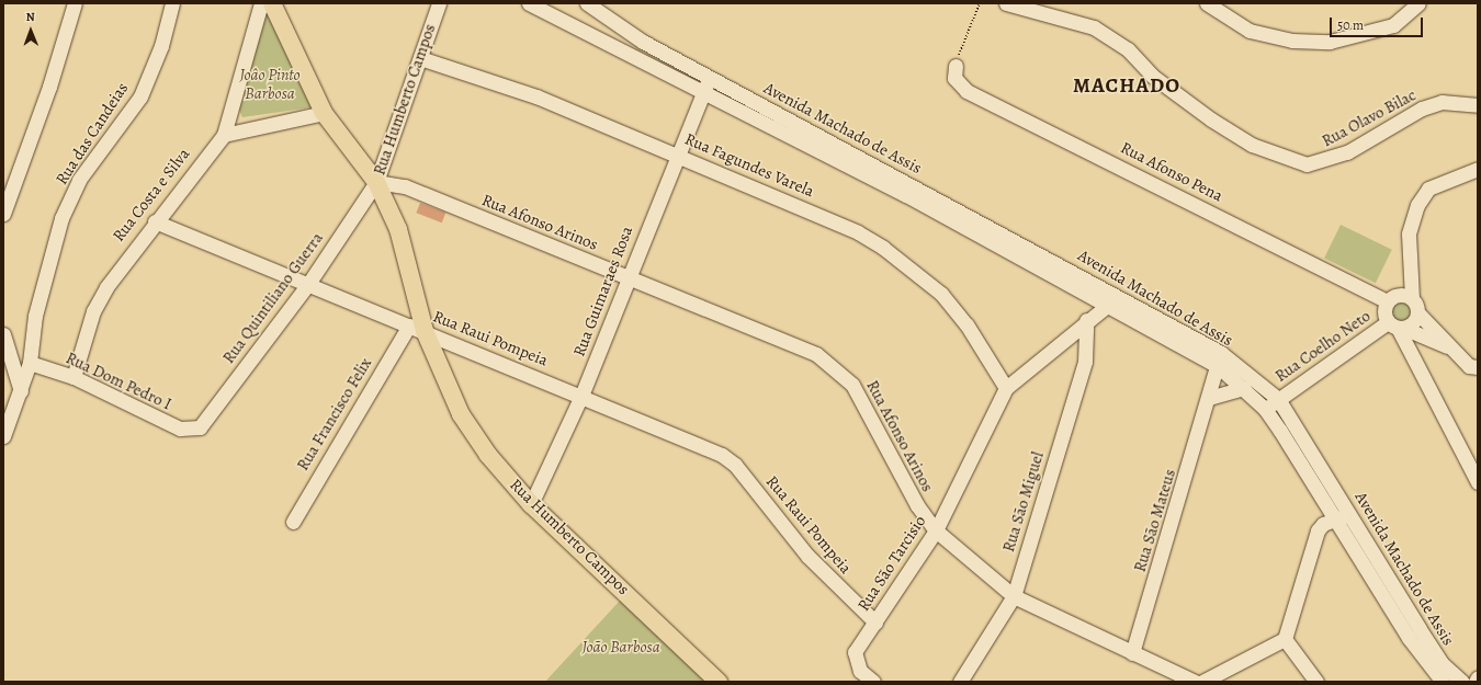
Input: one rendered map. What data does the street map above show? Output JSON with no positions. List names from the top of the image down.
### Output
{
  "streets": {
    "main road": ["Rua Humberto Campos"],
    "street": [
      "Rua Olavo Bilac",
      "Avenida Machado de Assis",
      "Rua das Candeias",
      "Rua Fagundes Varela",
      "Rua Afonso Pena",
      "Rua Costa e Silva",
      "Rua Afonso Arinos",
      "Rua Guimaraes Rosa",
      "Rua Quintiliano Guerra",
      "Rua Raui Pompeia",
      "Rua Coelho Neto",
      "Rua Dom Pedro I",
      "Rua Francisco Felix",
      "Rua São Miguel",
      "Rua São Mateus",
      "Rua São Tarcisio"
    ]
  },
  "crossings": [
    ["Rua Humberto Campos", "Rua Fagundes Varela"],
    ["Rua Humberto Campos", "Rua Afonso Arinos"],
    ["Rua Humberto Campos", "Rua Guimaraes Rosa"],
    ["Rua Humberto Campos", "Rua Quintiliano Guerra"],
    ["Rua Humberto Campos", "Rua Raui Pompeia"],
    ["Rua Humberto Campos", "Rua Francisco Felix"],
    ["Avenida Machado de Assis", "Rua Guimaraes Rosa"],
    ["Avenida Machado de Assis", "Rua Coelho Neto"],
    ["Avenida Machado de Assis", "Rua São Mateus"],
    ["Avenida Machado de Assis", "Rua São Tarcisio"],
    ["Rua das Candeias", "Rua Dom Pedro I"],
    ["Rua Fagundes Varela", "Rua Guimaraes Rosa"],
    ["Rua Fagundes Varela", "Rua São Tarcisio"],
    ["Rua Afonso Pena", "Rua Coelho Neto"],
    ["Rua Costa e Silva", "Rua Raui Pompeia"],
    ["Rua Costa e Silva", "Rua Dom Pedro I"],
    ["Rua Afonso Arinos", "Rua Guimaraes Rosa"],
    ["Rua Afonso Arinos", "Rua Quintiliano Guerra"],
    ["Rua Afonso Arinos", "Rua São Miguel"],
    ["Rua Afonso Arinos", "Rua São Mateus"],
    ["Rua Afonso Arinos", "Rua São Tarcisio"],
    ["Rua Guimaraes Rosa", "Rua Raui Pompeia"],
    ["Rua Quintiliano Guerra", "Rua Raui Pompeia"],
    ["Rua Quintiliano Guerra", "Rua Dom Pedro I"],
    ["Rua Raui Pompeia", "Rua Francisco Felix"],
    ["Rua Raui Pompeia", "Rua São Tarcisio"],
    ["Rua São Miguel", "Rua São Tarcisio"]
  ],
  "districts": ["MACHADO"],
  "parks": ["Joâo Pinto Barbosa", "João Barbosa"],
  "scale_bar": "50 m",
  "north": "top"
}
